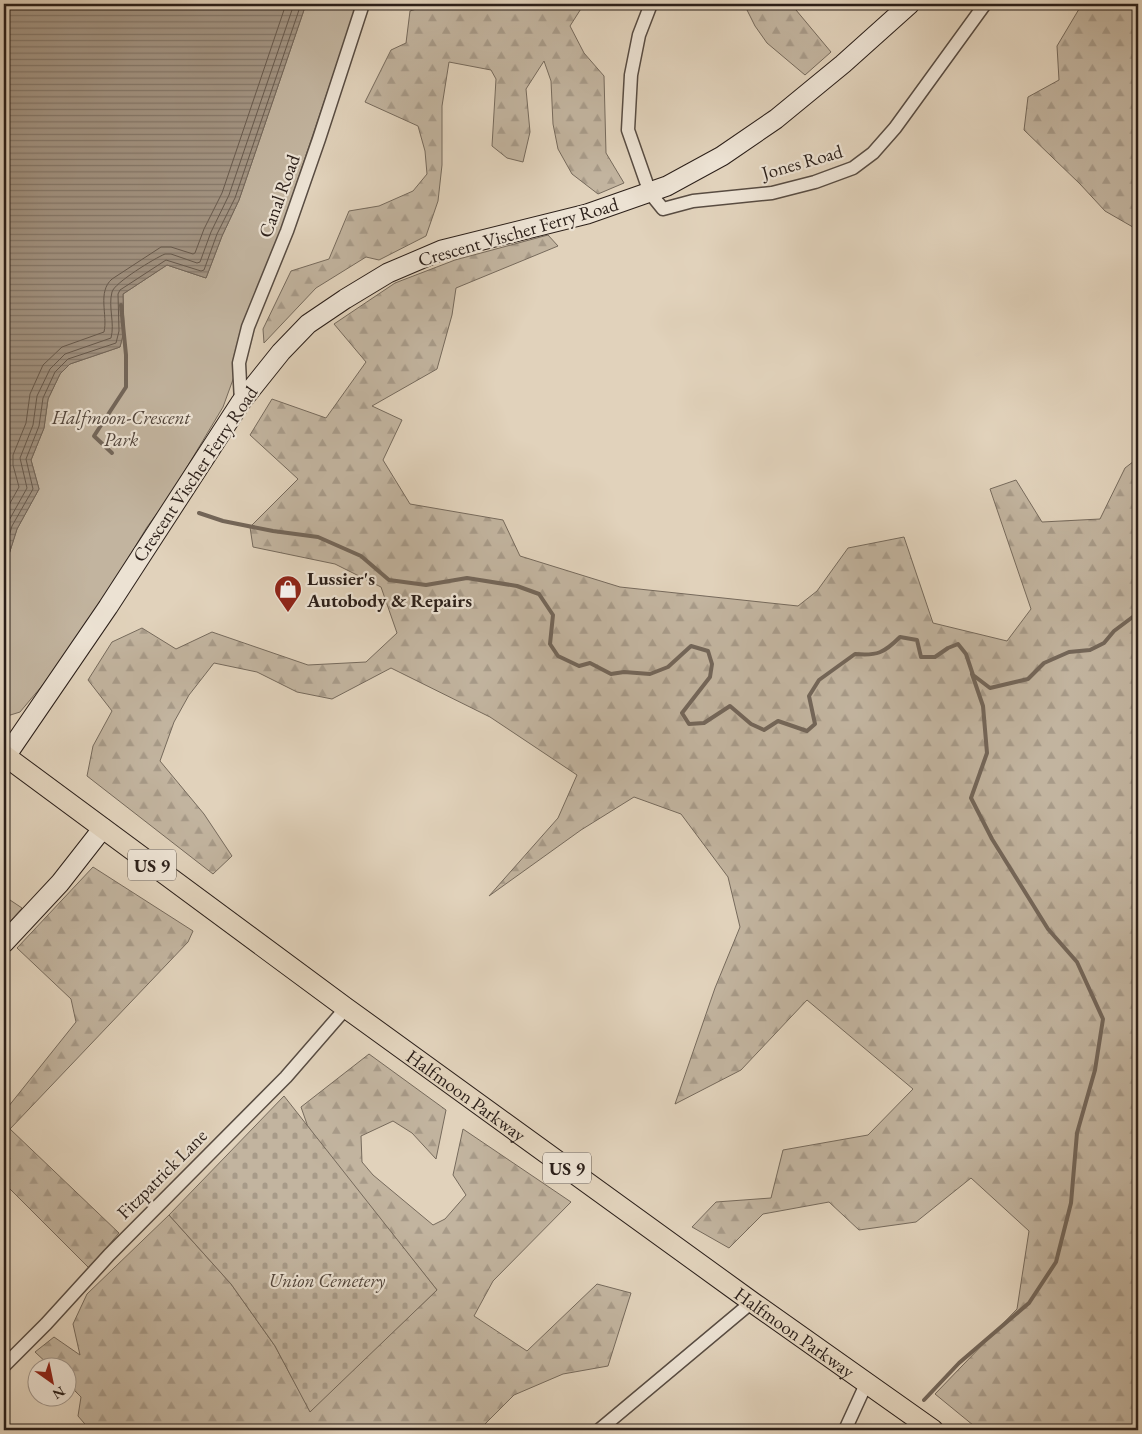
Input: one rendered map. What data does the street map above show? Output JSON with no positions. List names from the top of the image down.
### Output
{
  "streets": {
    "main road": ["Crescent Vischer Ferry Road", "US 9", "Halfmoon Parkway"],
    "street": ["Jones Road", "Canal Road", "Fitzpatrick Lane"]
  },
  "crossings": [
    ["Jones Road", "Crescent Vischer Ferry Road"],
    ["Canal Road", "Crescent Vischer Ferry Road"],
    ["Crescent Vischer Ferry Road", "Halfmoon Parkway"],
    ["Halfmoon Parkway", "Fitzpatrick Lane"]
  ],
  "parks": ["Halfmoon-Crescent Park", "Union Cemetery"],
  "places": {
    "shop": ["Lussier's Autobody & Repairs"]
  },
  "north": "bottom right"
}
